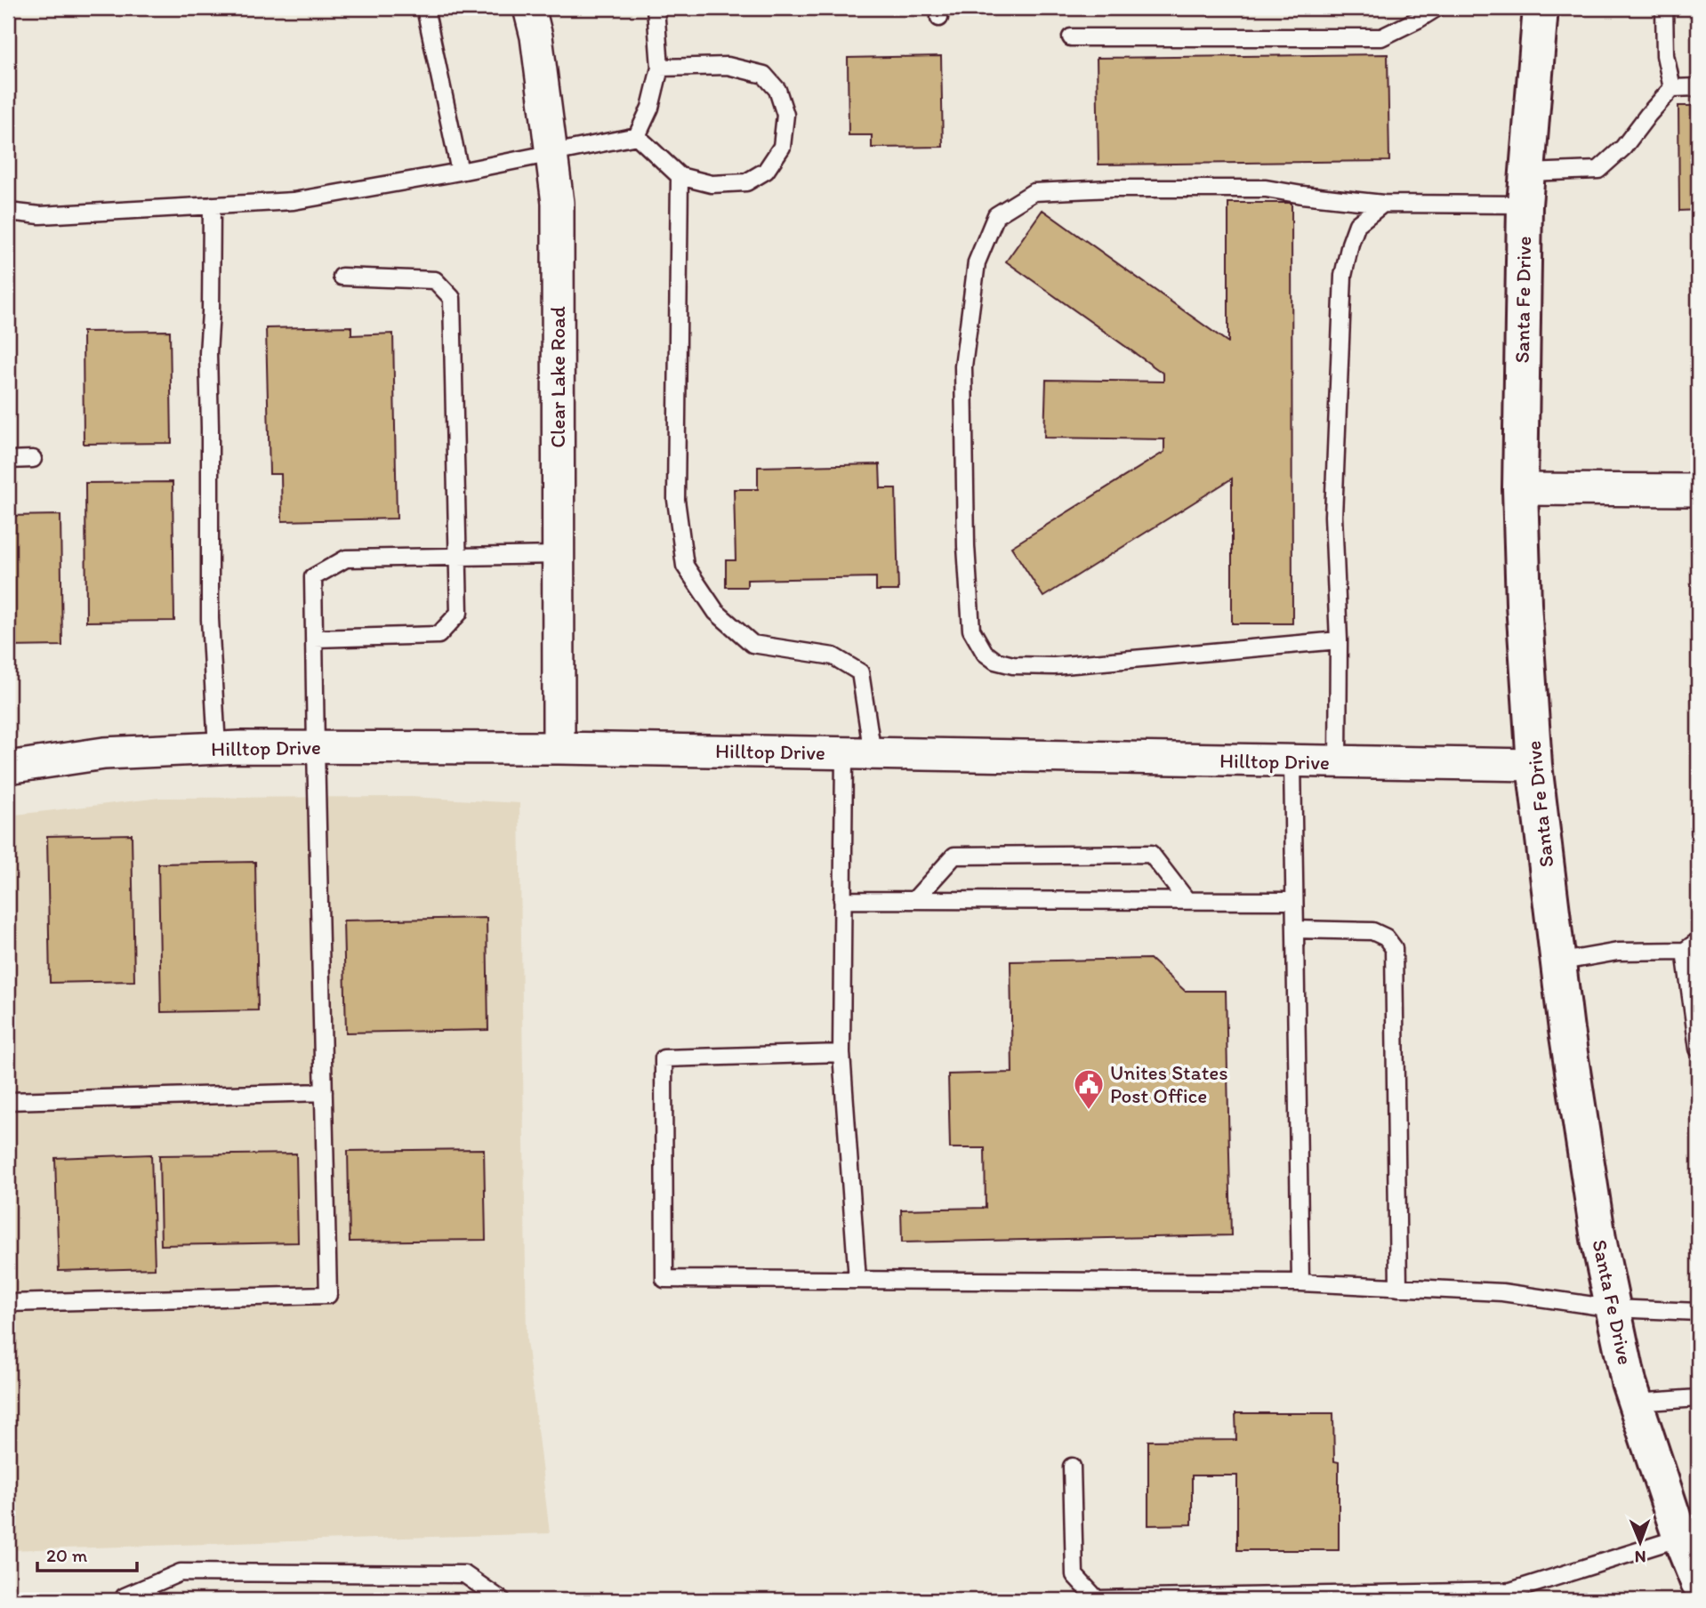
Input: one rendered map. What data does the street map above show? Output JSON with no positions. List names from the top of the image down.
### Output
{
  "streets": {
    "main road": ["Santa Fe Drive"],
    "street": ["Clear Lake Road", "Hilltop Drive"]
  },
  "crossings": [
    ["Santa Fe Drive", "Hilltop Drive"],
    ["Clear Lake Road", "Hilltop Drive"]
  ],
  "places": {
    "public building": ["Unites States Post Office"]
  },
  "scale_bar": "20 m",
  "north": "bottom"
}
